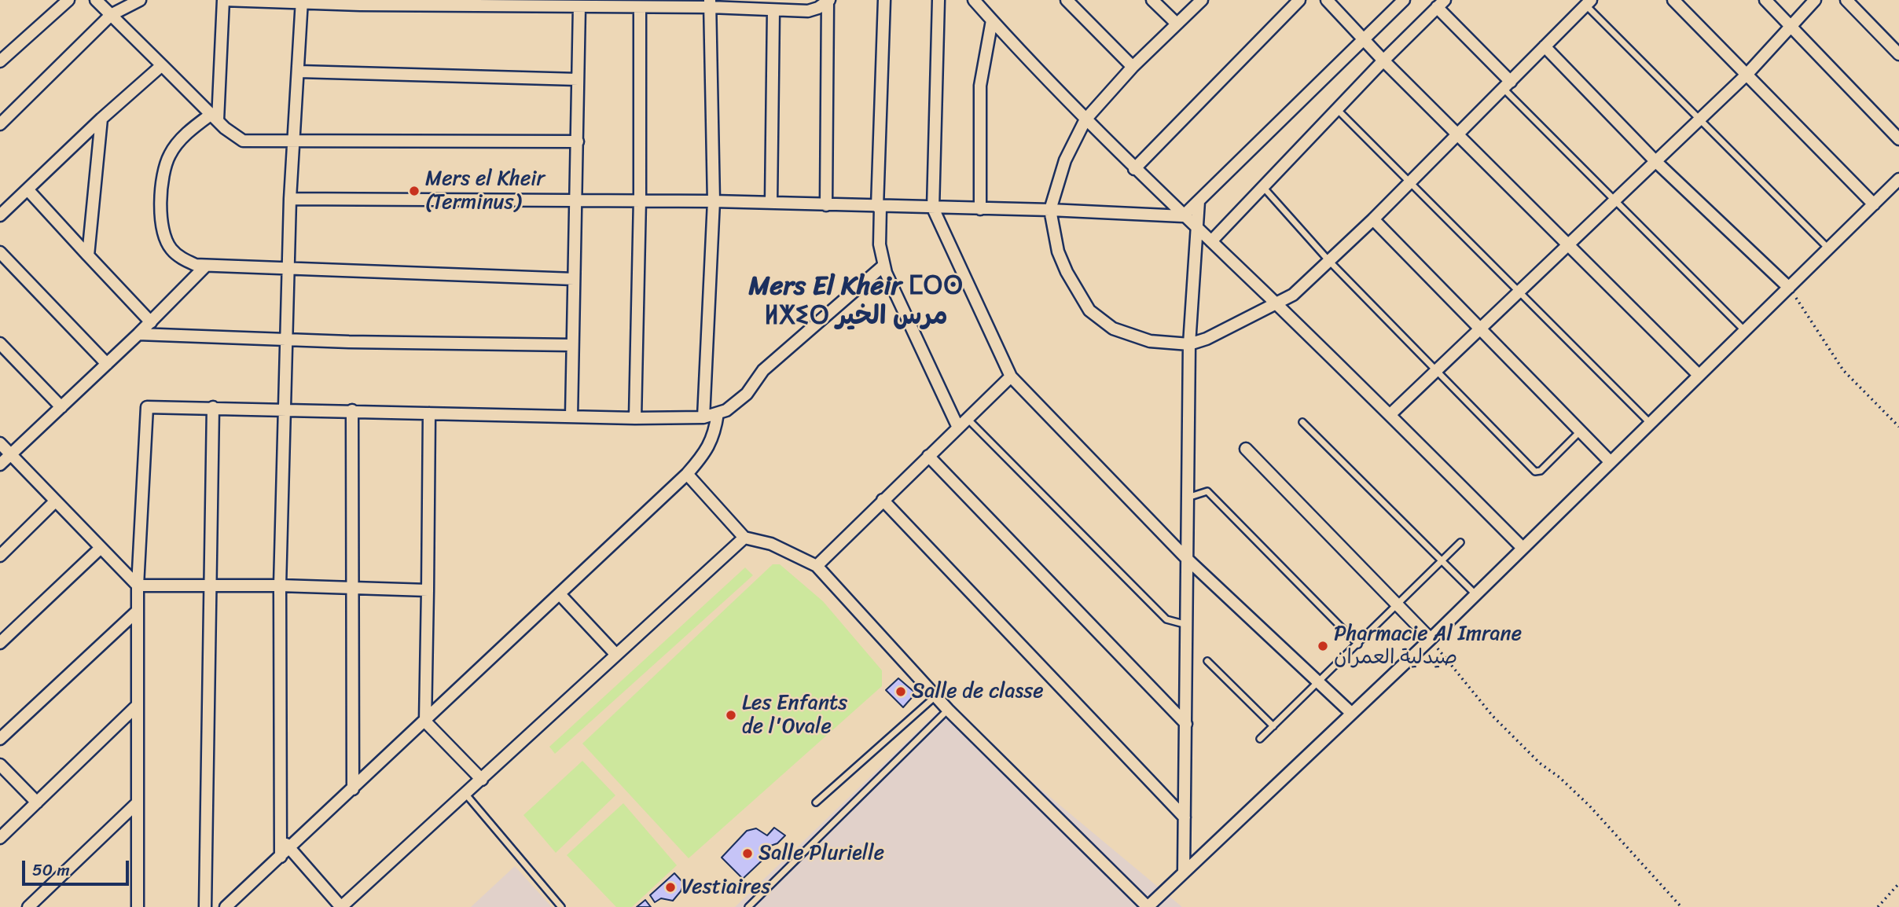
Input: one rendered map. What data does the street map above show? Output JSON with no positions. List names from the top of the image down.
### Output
{
  "districts": ["Mers El Kheir ⵎⵔⵙ ⵍⵅⵉⵔ مرس الخير"],
  "places": [
    "Mers el Kheir (Terminus)",
    "Pharmacie Al Imrane صيدلية العمران",
    "Salle de classe",
    "Les Enfants de l'Ovale",
    "Salle Plurielle",
    "Vestiaires"
  ],
  "scale_bar": "50 m"
}
